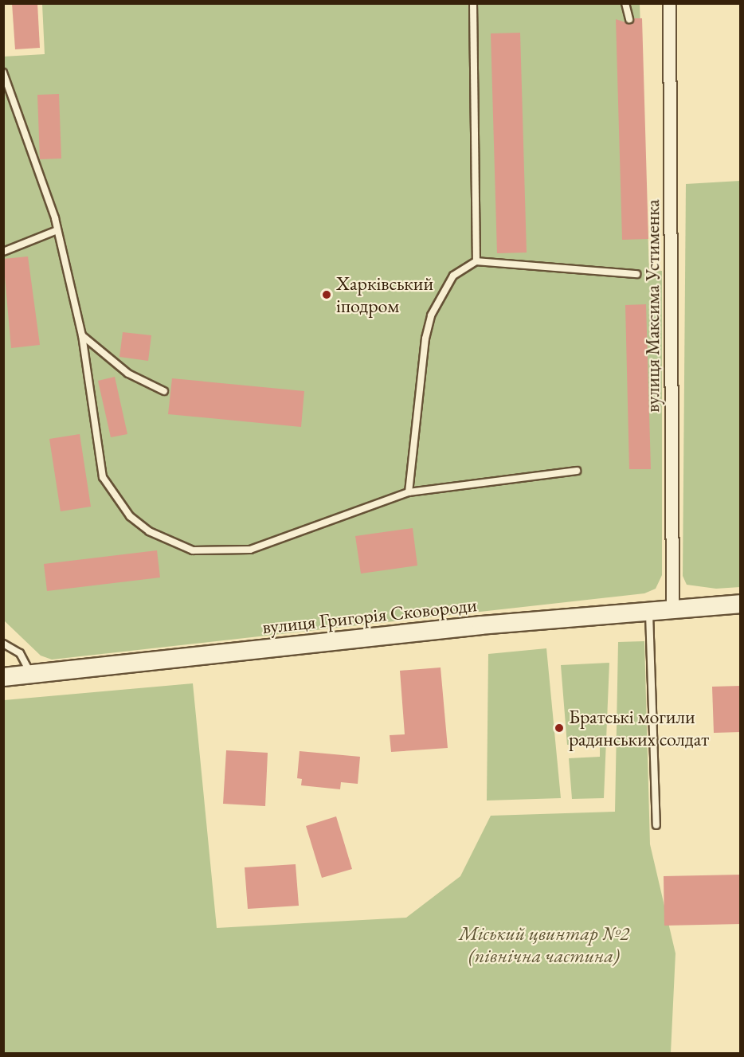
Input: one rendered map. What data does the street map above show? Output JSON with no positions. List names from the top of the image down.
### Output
{
  "streets": {
    "street": ["вулиця Максима Устименка", "вулиця Григорія Сковороди"]
  },
  "crossings": [
    ["вулиця Максима Устименка", "вулиця Григорія Сковороди"]
  ],
  "parks": ["Міський цвинтар №2 (північна частина)"],
  "places": ["Харківський іподром", "Братські могили радянських солдат"]
}
